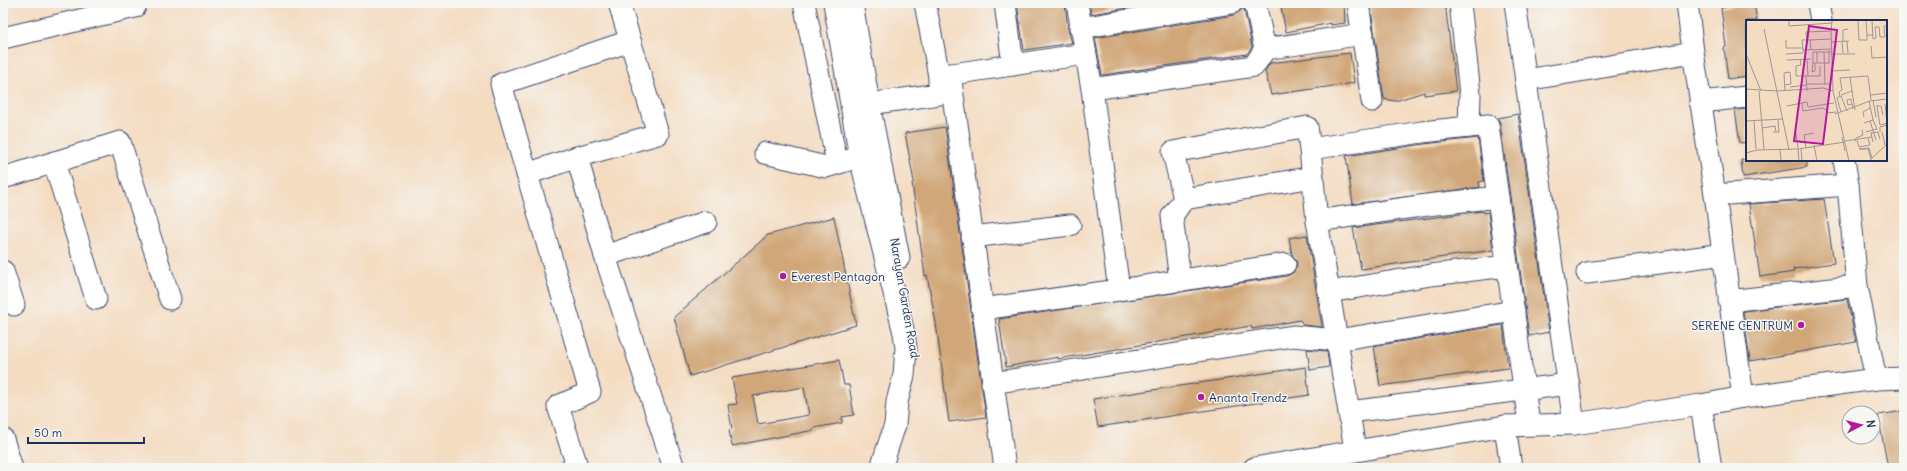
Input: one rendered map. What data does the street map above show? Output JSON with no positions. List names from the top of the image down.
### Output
{
  "streets": {
    "street": ["Narayan Garden Road"]
  },
  "places": ["Everest Pentagon", "SERENE CENTRUM", "Ananta Trendz"],
  "scale_bar": "50 m",
  "north": "right"
}
